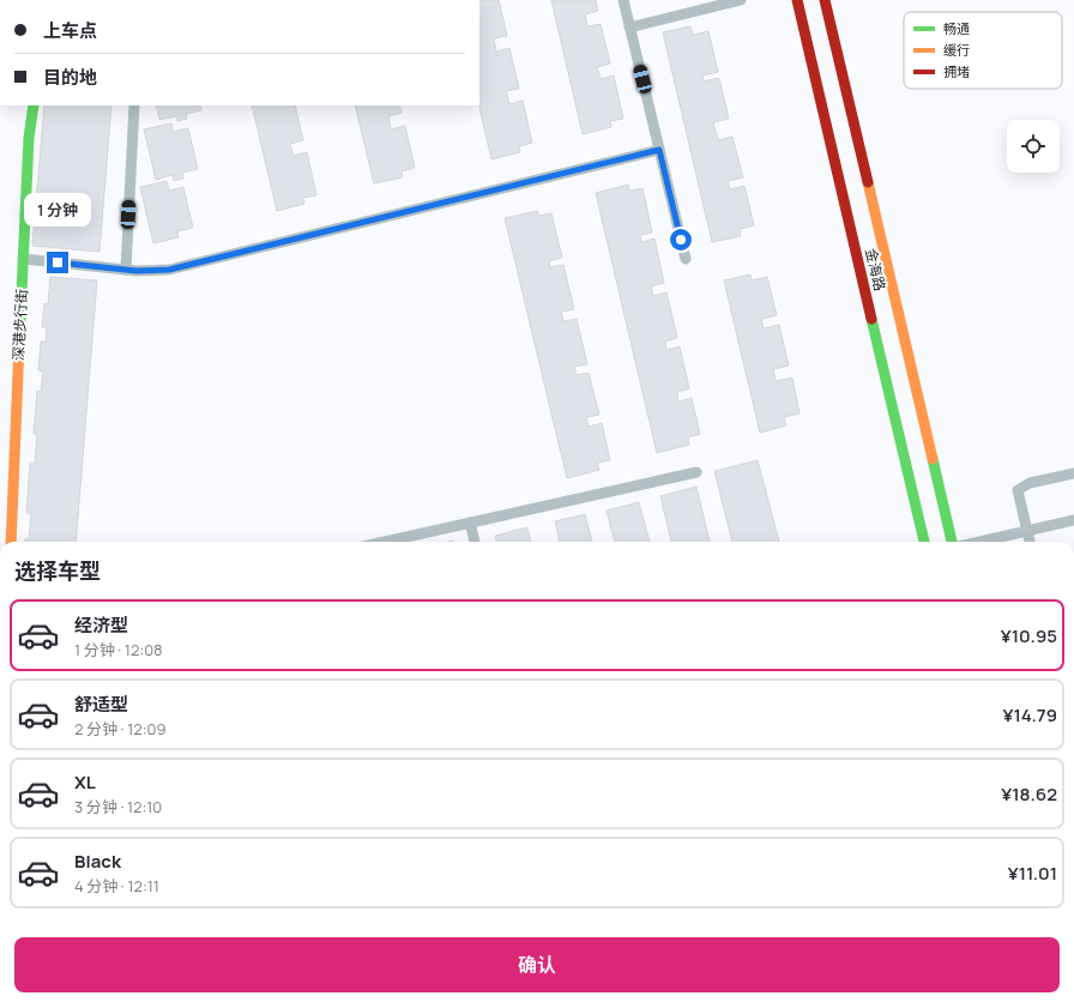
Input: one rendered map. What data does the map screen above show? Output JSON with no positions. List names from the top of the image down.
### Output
{
  "streets": {
    "main road": ["金海路", "深港步行街"]
  },
  "legend": ["畅通", "缓行", "拥堵"],
  "page": {
    "banner": ["上车点", "目的地"],
    "bubble": "1 分钟",
    "heading": "选择车型",
    "list": [
      {
        "name": "经济型",
        "note": "1 分钟 · 12:08",
        "value": "¥10.95"
      },
      {
        "name": "舒适型",
        "note": "2 分钟 · 12:09",
        "value": "¥14.79"
      },
      {
        "name": "XL",
        "note": "3 分钟 · 12:10",
        "value": "¥18.62"
      },
      {
        "name": "Black",
        "note": "4 分钟 · 12:11",
        "value": "¥11.01"
      }
    ],
    "buttons": "确认"
  }
}
